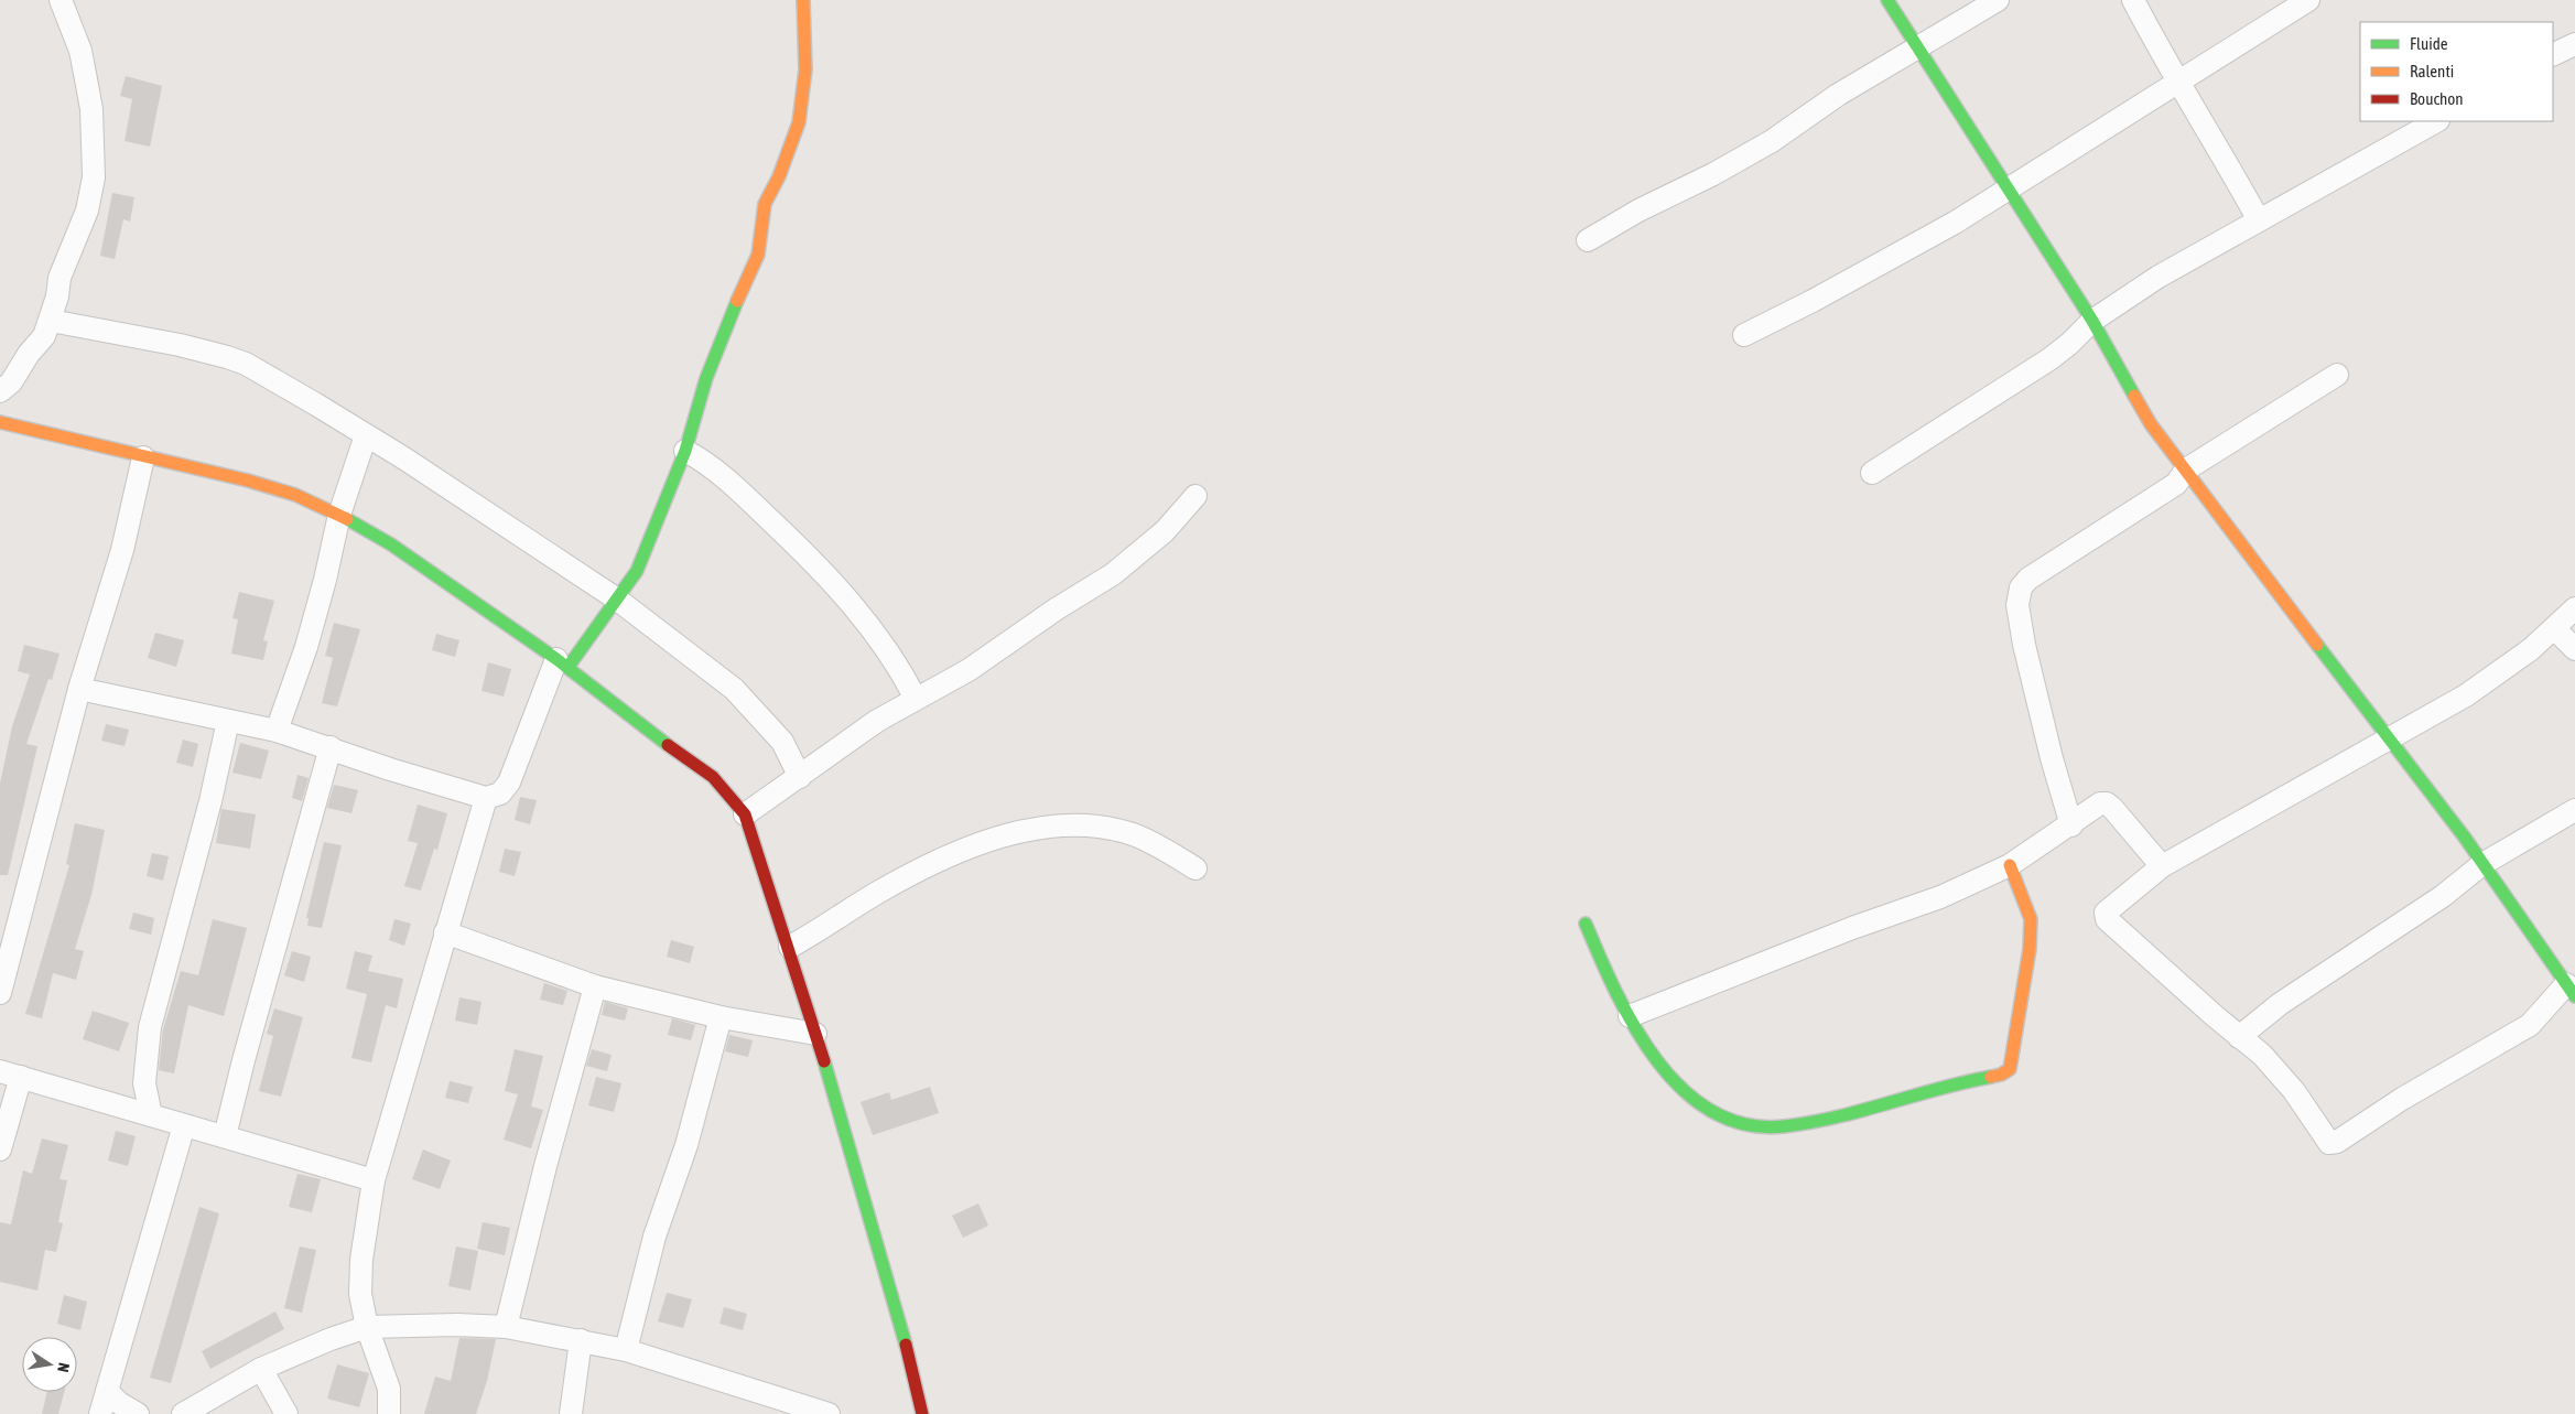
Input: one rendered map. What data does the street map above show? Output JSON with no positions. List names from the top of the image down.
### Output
{
  "legend": ["Fluide", "Ralenti", "Bouchon"],
  "north": "right"
}
